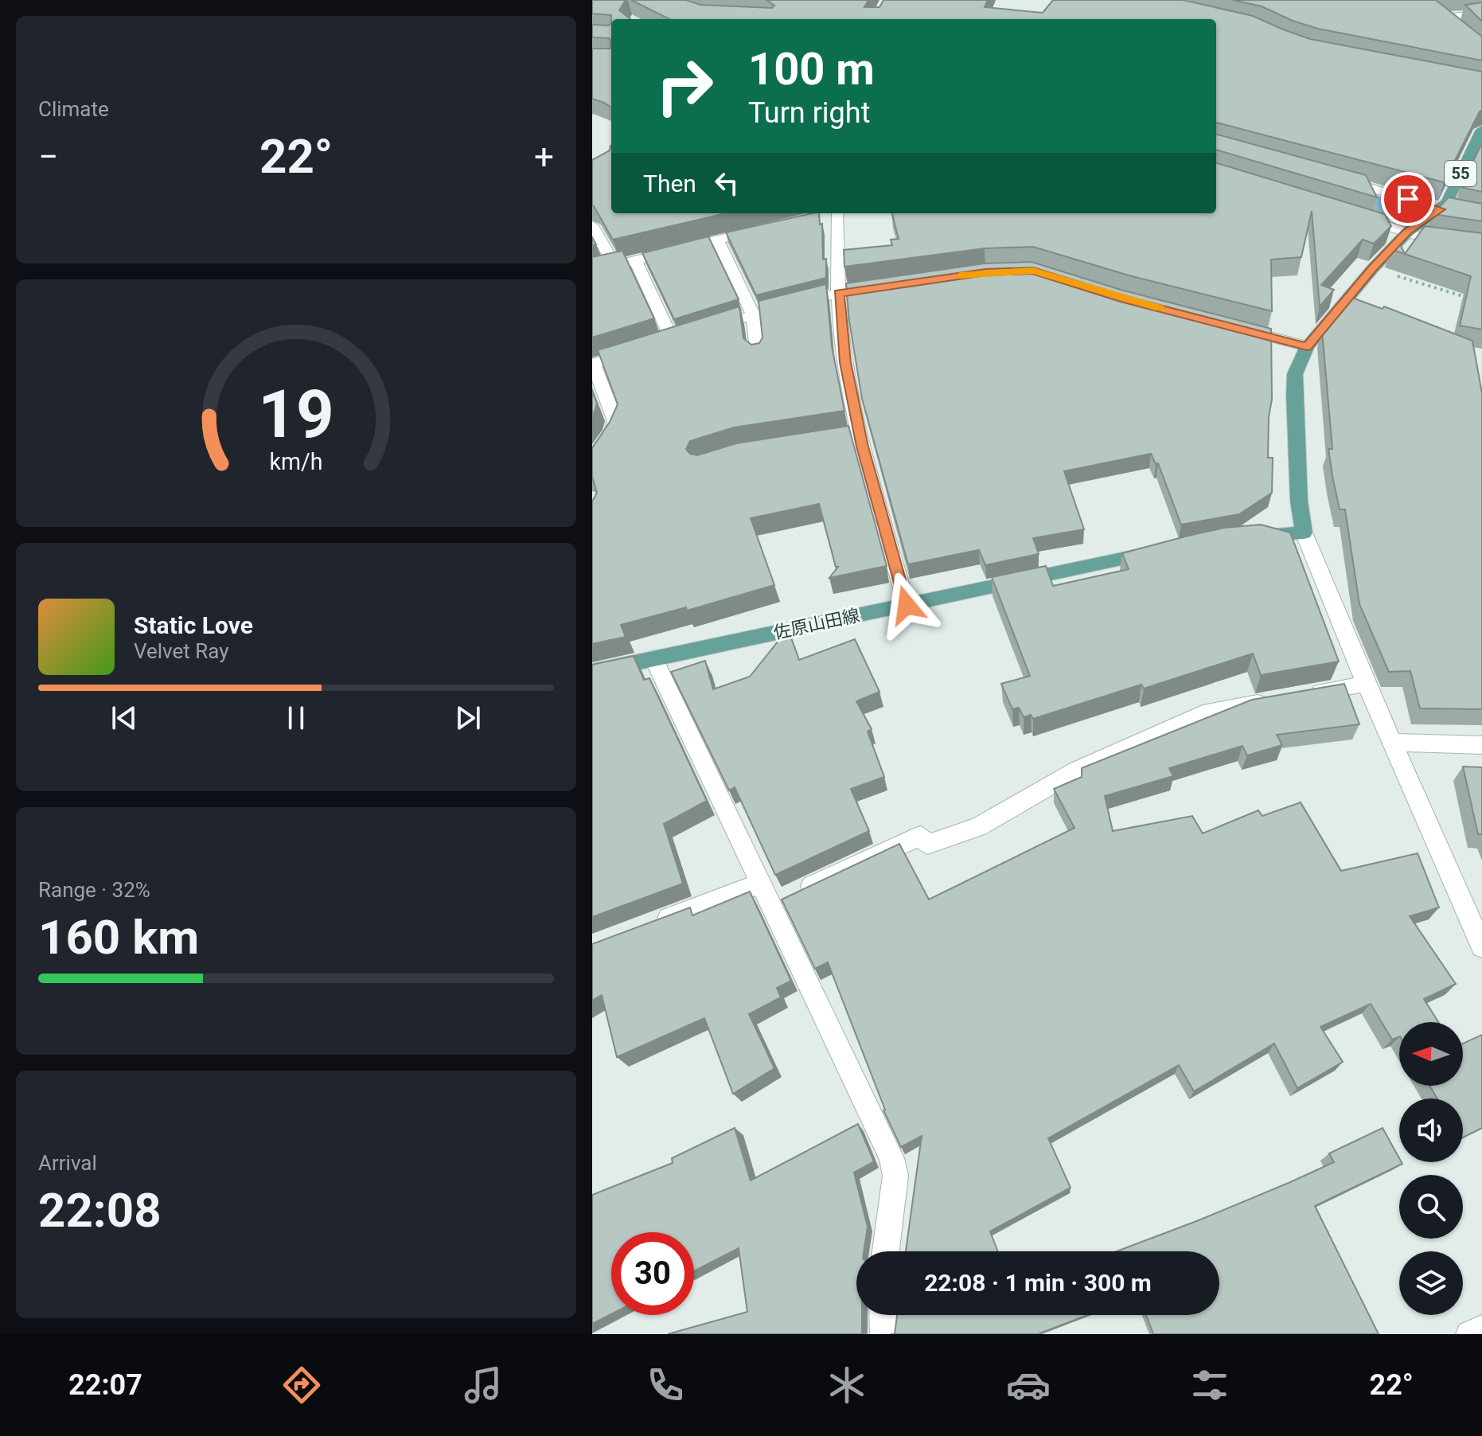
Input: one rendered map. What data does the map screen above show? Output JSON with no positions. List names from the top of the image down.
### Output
{
  "streets": {
    "main road": ["55", "佐原山田線"]
  },
  "north": "left",
  "page": {
    "tile": [
      "Climate",
      ["Range · 32%", "160 km"],
      ["Arrival", "22:08"]
    ],
    "turn": ["100 m", "Turn right"],
    "heat": ["−", "22°", "+"],
    "then": "Then",
    "song": ["Static Love", "Velvet Ray"],
    "limit": "30",
    "trip": "22:08 · 1 min · 300 m",
    "tabs": ["22:07", "22°"],
    "gauge": ["19", "km/h"]
  }
}
